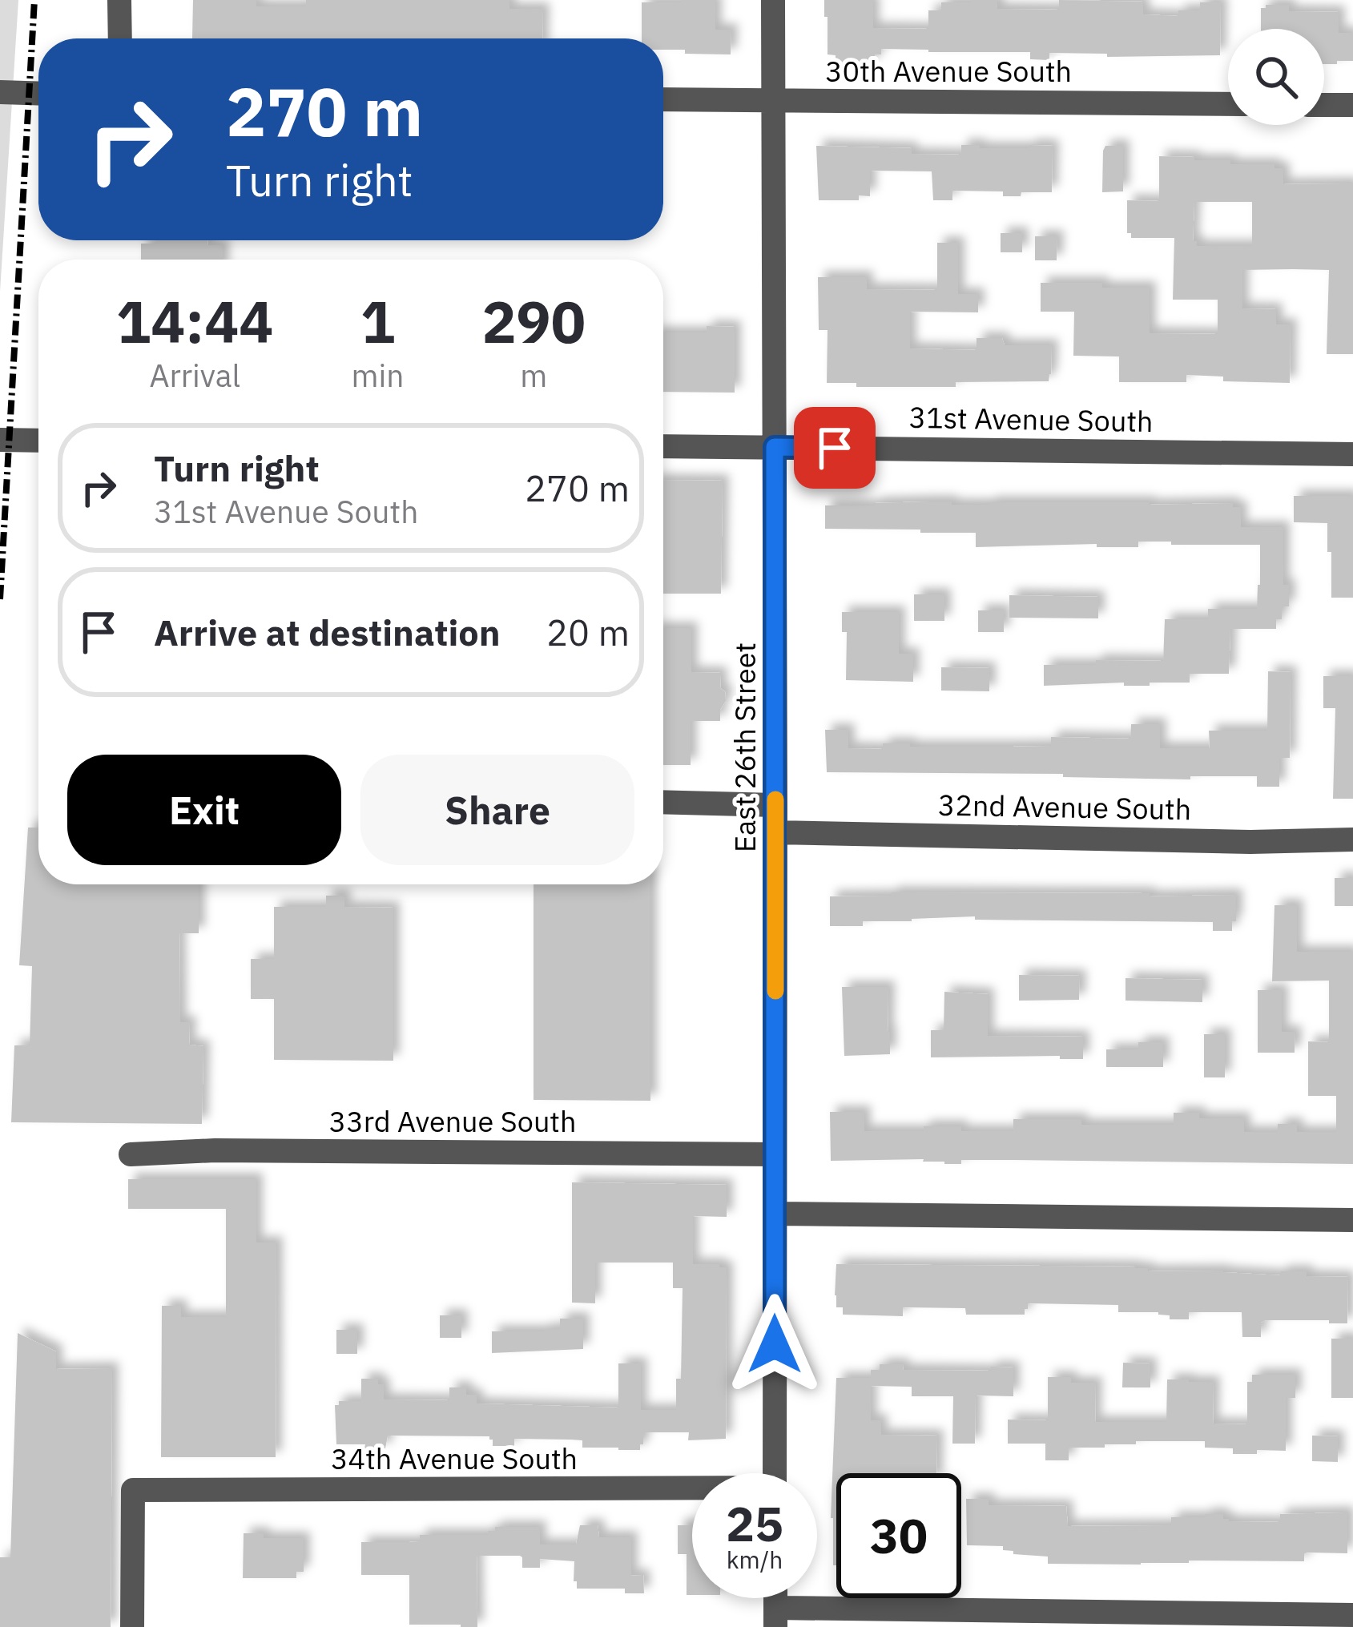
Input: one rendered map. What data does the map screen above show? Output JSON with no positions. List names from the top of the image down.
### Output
{
  "streets": {
    "street": [
      "30th Avenue South",
      "31st Avenue South",
      "East 26th Street",
      "32nd Avenue South",
      "33rd Avenue South",
      "34th Avenue South"
    ]
  },
  "crossings": [
    ["30th Avenue South", "East 26th Street"],
    ["31st Avenue South", "East 26th Street"],
    ["East 26th Street", "32nd Avenue South"],
    ["East 26th Street", "33rd Avenue South"]
  ],
  "page": {
    "turn": ["270 m", "Turn right"],
    "eta": [
      "14:44",
      "Arrival",
      "1",
      "min",
      "290",
      "m"
    ],
    "list": [
      {
        "name": "Turn right",
        "note": "31st Avenue South",
        "value": "270 m"
      },
      {
        "name": "Arrive at destination",
        "value": "20 m"
      }
    ],
    "buttons": ["Exit", "Share"],
    "speed": "25 km/h",
    "limit": "30"
  }
}
